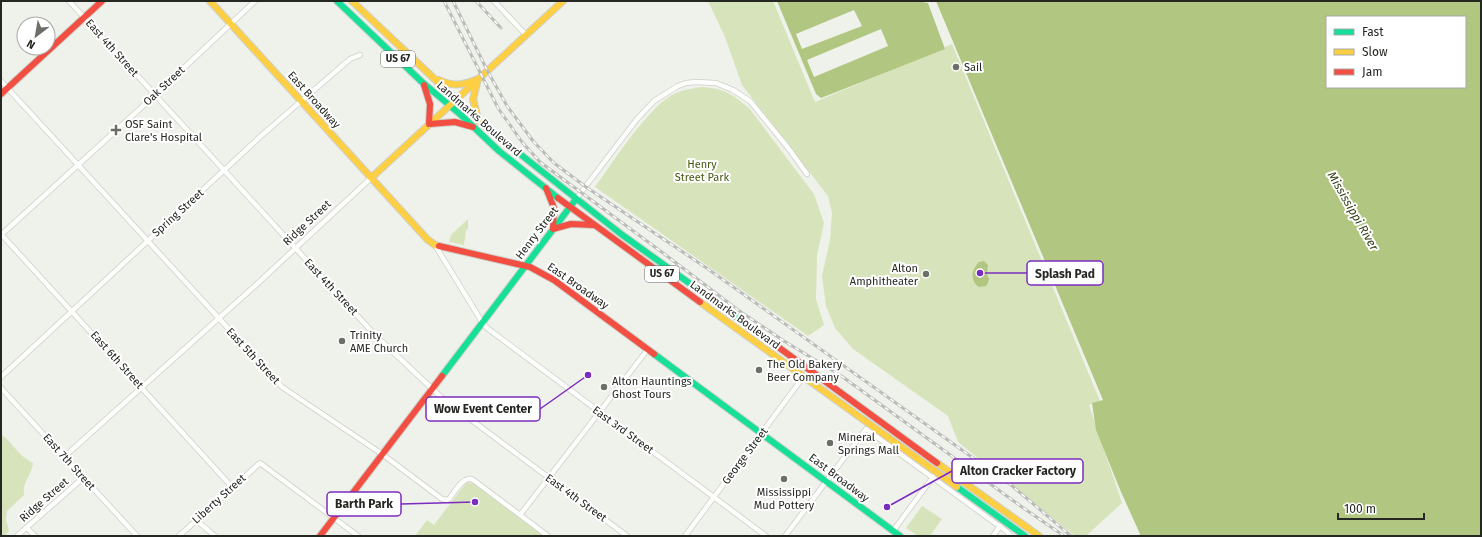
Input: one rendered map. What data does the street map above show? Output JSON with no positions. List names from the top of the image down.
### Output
{
  "streets": {
    "main road": [
      "US 67",
      "East Broadway",
      "Landmarks Boulevard",
      "Ridge Street",
      "Henry Street"
    ],
    "street": [
      "East 4th Street",
      "Oak Street",
      "Spring Street",
      "East 5th Street",
      "East 6th Street",
      "East 3rd Street",
      "George Street",
      "East 7th Street",
      "Liberty Street"
    ]
  },
  "crossings": [
    ["East 4th Street", "Oak Street"],
    ["East 4th Street", "Spring Street"],
    ["East 4th Street", "Ridge Street"],
    ["East 4th Street", "Henry Street"],
    ["Oak Street", "East Broadway"],
    ["Oak Street", "East 5th Street"],
    ["Oak Street", "East 6th Street"],
    ["East Broadway", "Spring Street"],
    ["East Broadway", "Ridge Street"],
    ["East Broadway", "Henry Street"],
    ["East Broadway", "East 3rd Street"],
    ["East Broadway", "George Street"],
    ["Landmarks Boulevard", "Ridge Street"],
    ["Landmarks Boulevard", "Henry Street"],
    ["Landmarks Boulevard", "George Street"],
    ["Spring Street", "East 5th Street"],
    ["Spring Street", "East 6th Street"],
    ["Ridge Street", "East 5th Street"],
    ["Ridge Street", "East 6th Street"],
    ["Ridge Street", "East 7th Street"],
    ["Henry Street", "East 5th Street"],
    ["Henry Street", "East 3rd Street"],
    ["Henry Street", "Liberty Street"],
    ["East 6th Street", "Liberty Street"],
    ["East 3rd Street", "George Street"]
  ],
  "water": ["Mississippi River"],
  "parks": ["Henry Street Park"],
  "places": {
    "other": [
      "Sail",
      "Splash Pad",
      "Alton Amphitheater",
      "Trinity AME Church",
      "The Old Bakery Beer Company",
      "Wow Event Center",
      "Alton Hauntings Ghost Tours",
      "Mineral Springs Mall",
      "Mississippi Mud Pottery",
      "Barth Park",
      "Alton Cracker Factory"
    ],
    "health": ["OSF Saint Clare's Hospital"]
  },
  "legend": ["Fast", "Slow", "Jam"],
  "scale_bar": "100 m",
  "north": "bottom left"
}
